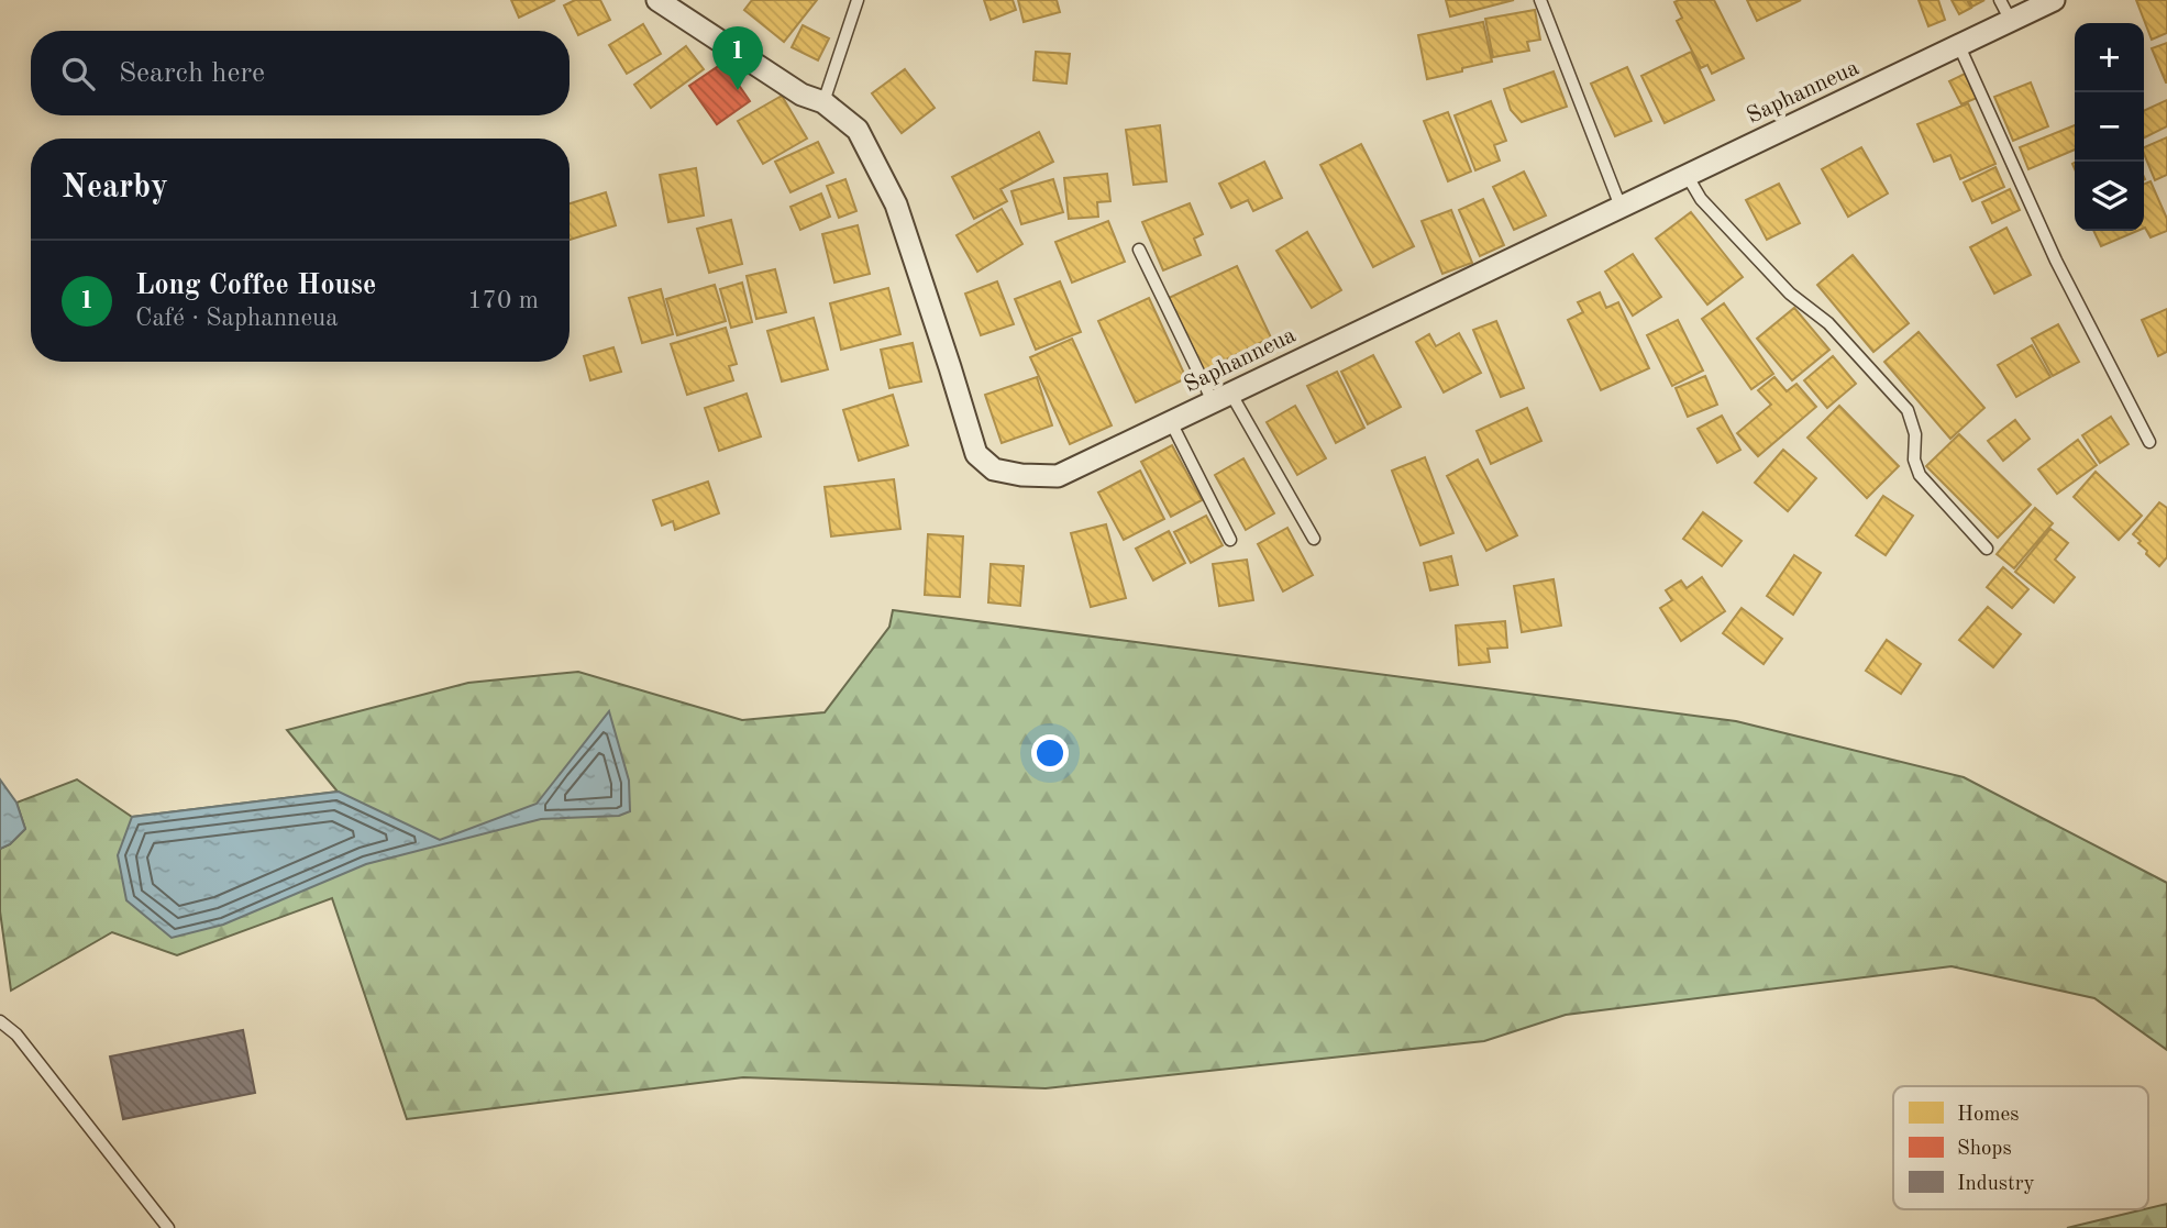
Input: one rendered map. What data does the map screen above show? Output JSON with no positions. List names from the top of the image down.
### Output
{
  "streets": {
    "street": ["Saphanneua"]
  },
  "legend": ["Homes", "Shops", "Industry"],
  "page": {
    "map_buttons": ["+", "−"],
    "pins": "1",
    "search": "Search here",
    "heading": "Nearby",
    "list": [
      {
        "mark": "1",
        "name": "Long Coffee House",
        "note": "Café · Saphanneua",
        "value": "170 m"
      }
    ]
  }
}
